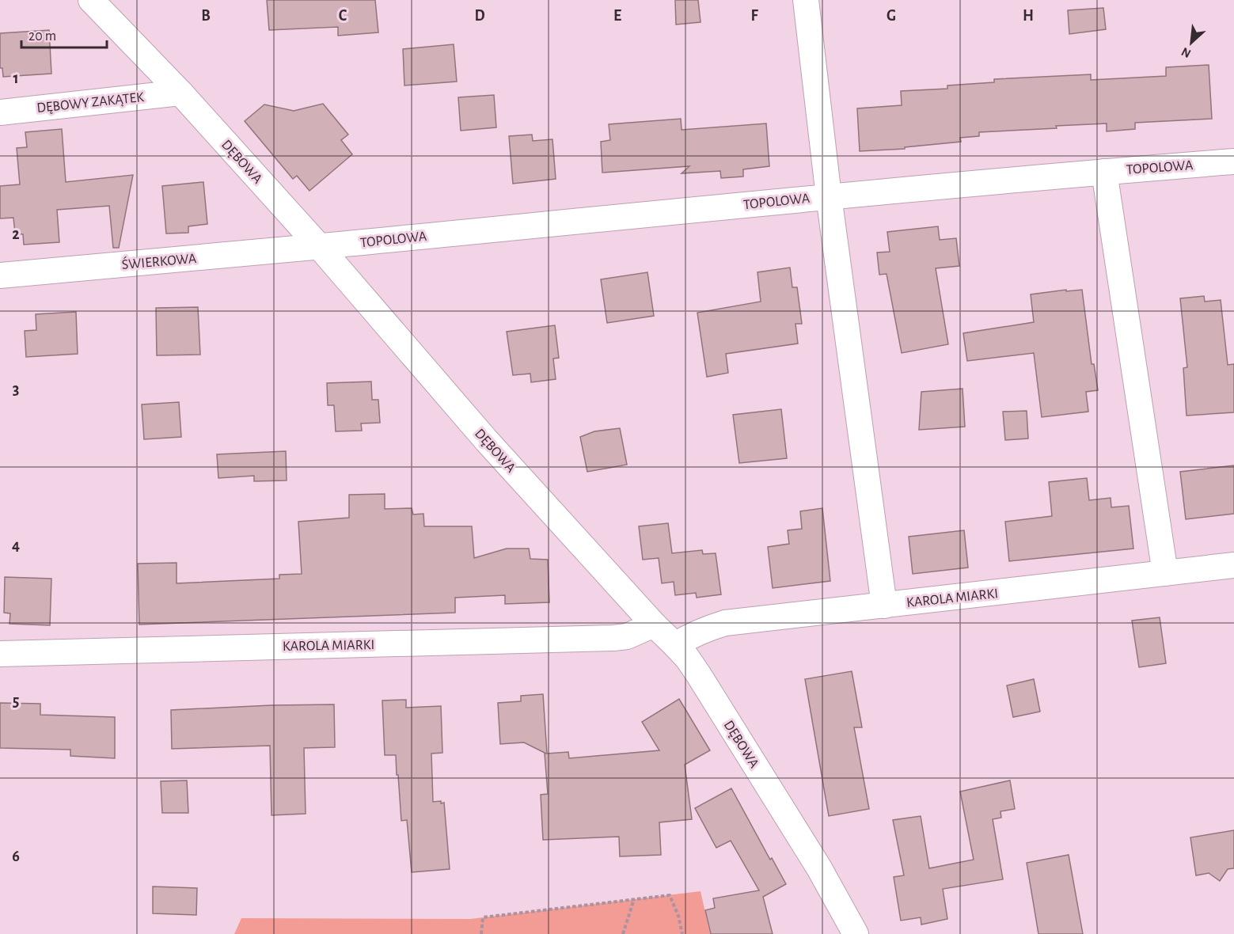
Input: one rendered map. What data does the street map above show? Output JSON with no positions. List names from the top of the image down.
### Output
{
  "streets": {
    "street": [
      "DĘBOWY ZAKĄTEK",
      "DĘBOWA",
      "TOPOLOWA",
      "ŚWIERKOWA",
      "KAROLA MIARKI"
    ]
  },
  "crossings": [
    ["DĘBOWY ZAKĄTEK", "DĘBOWA"],
    ["DĘBOWA", "TOPOLOWA"],
    ["DĘBOWA", "ŚWIERKOWA"],
    ["DĘBOWA", "KAROLA MIARKI"],
    ["TOPOLOWA", "ŚWIERKOWA"]
  ],
  "scale_bar": "20 m",
  "north": "bottom left",
  "grid": {
    "columns": [
      "B",
      "C",
      "D",
      "E",
      "F",
      "G",
      "H"
    ],
    "rows": [
      "1",
      "2",
      "3",
      "4",
      "5",
      "6"
    ]
  }
}
